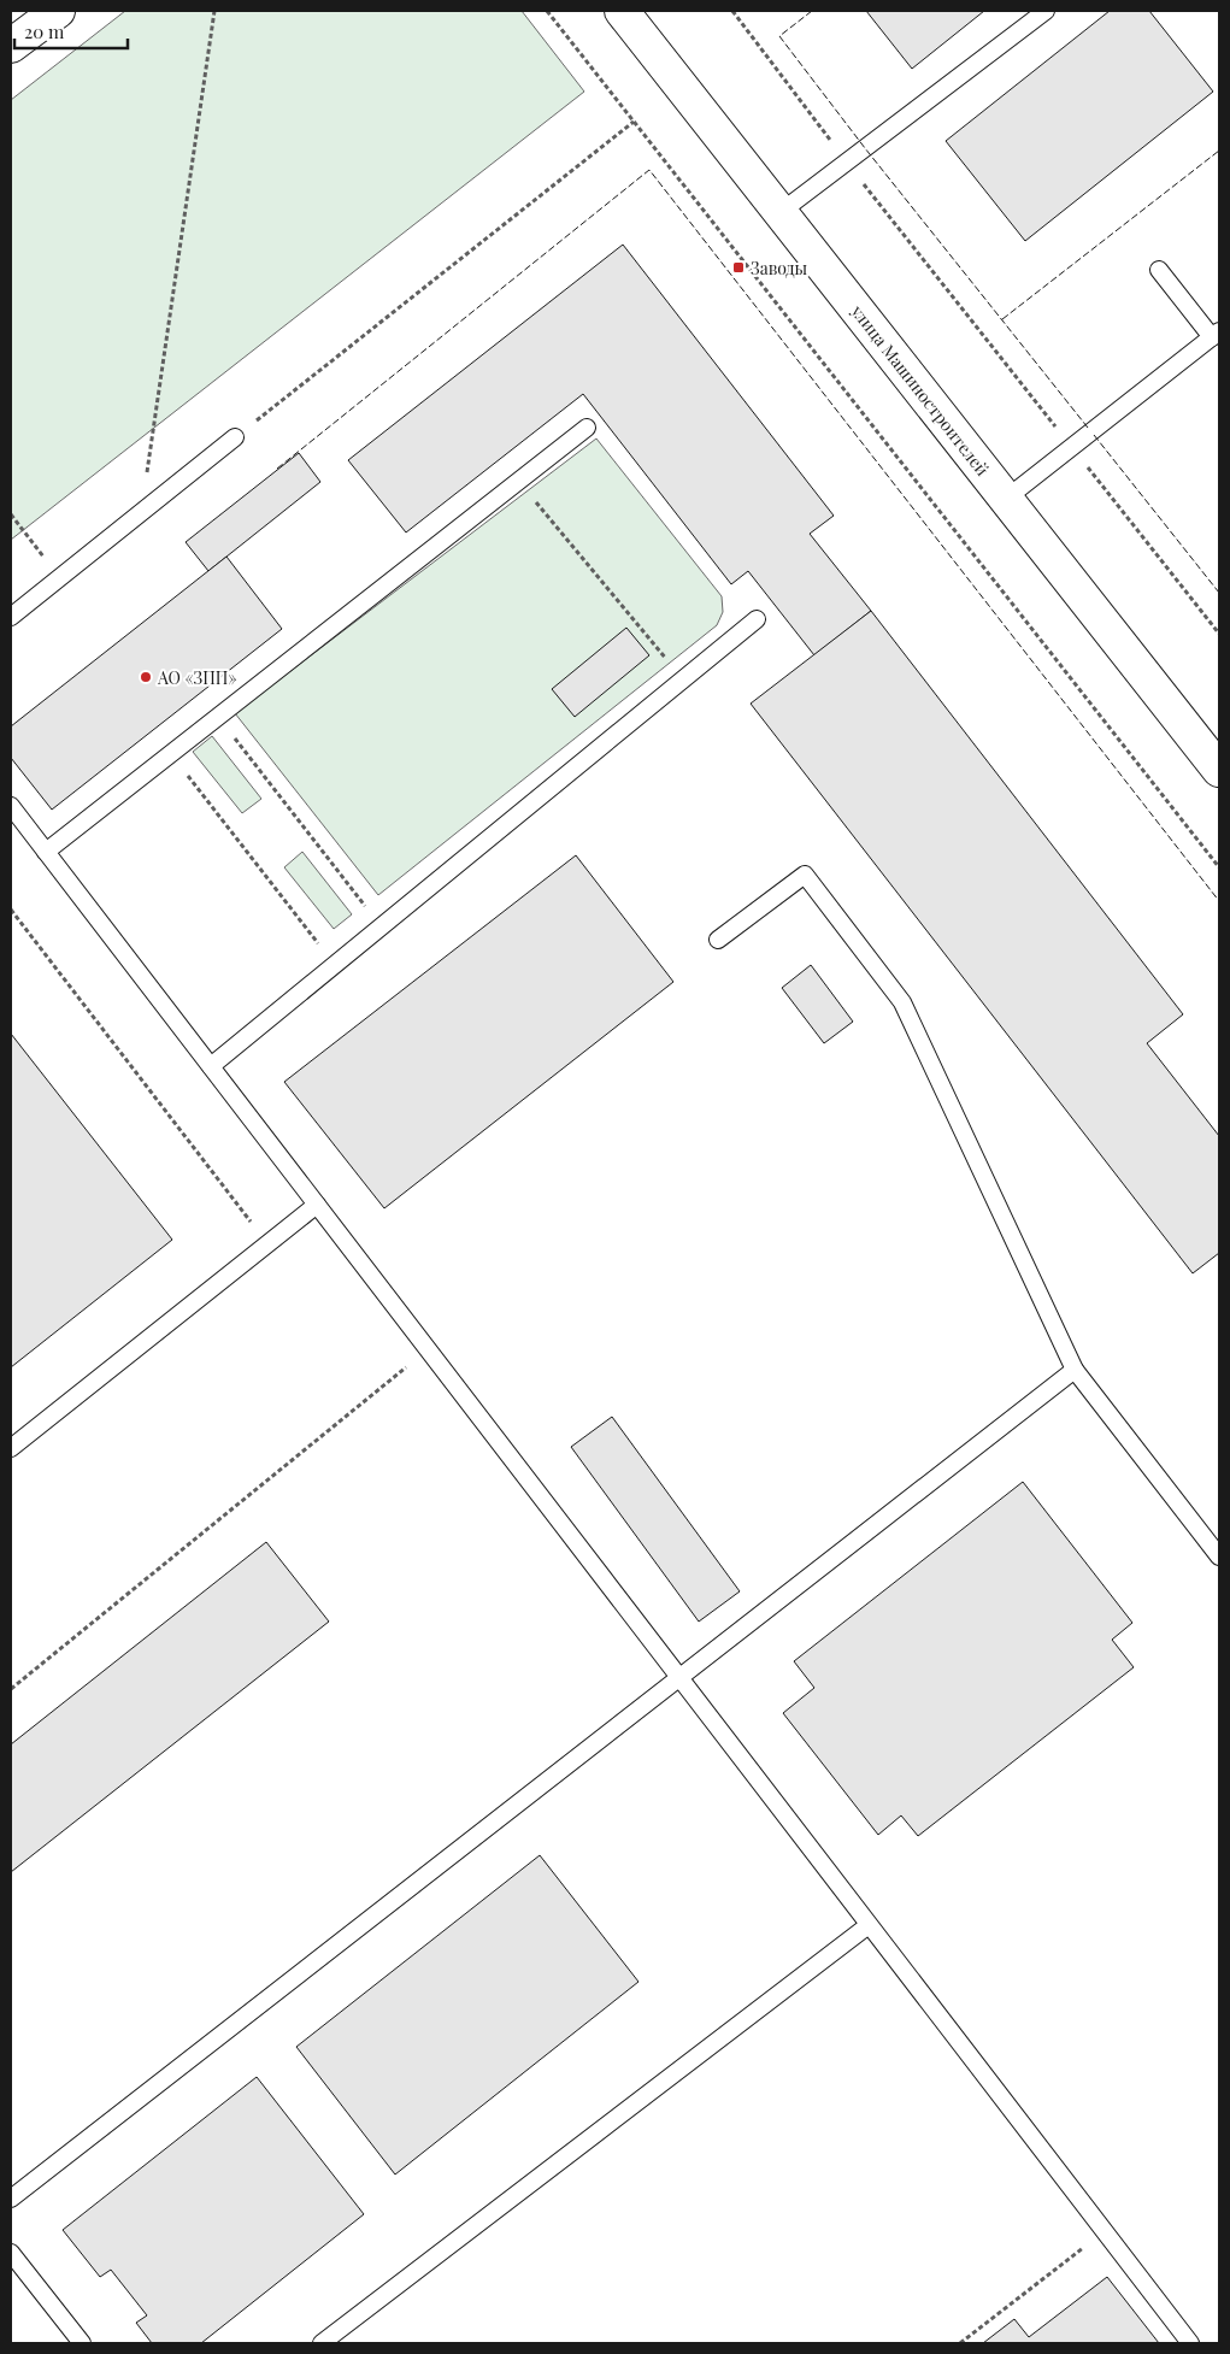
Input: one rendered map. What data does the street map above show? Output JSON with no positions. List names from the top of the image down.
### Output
{
  "streets": {
    "main road": ["улица Машиностроителей"]
  },
  "places": {
    "transit": ["Заводы"],
    "other": ["АО «ЗПП»"]
  },
  "scale_bar": "20 m"
}
